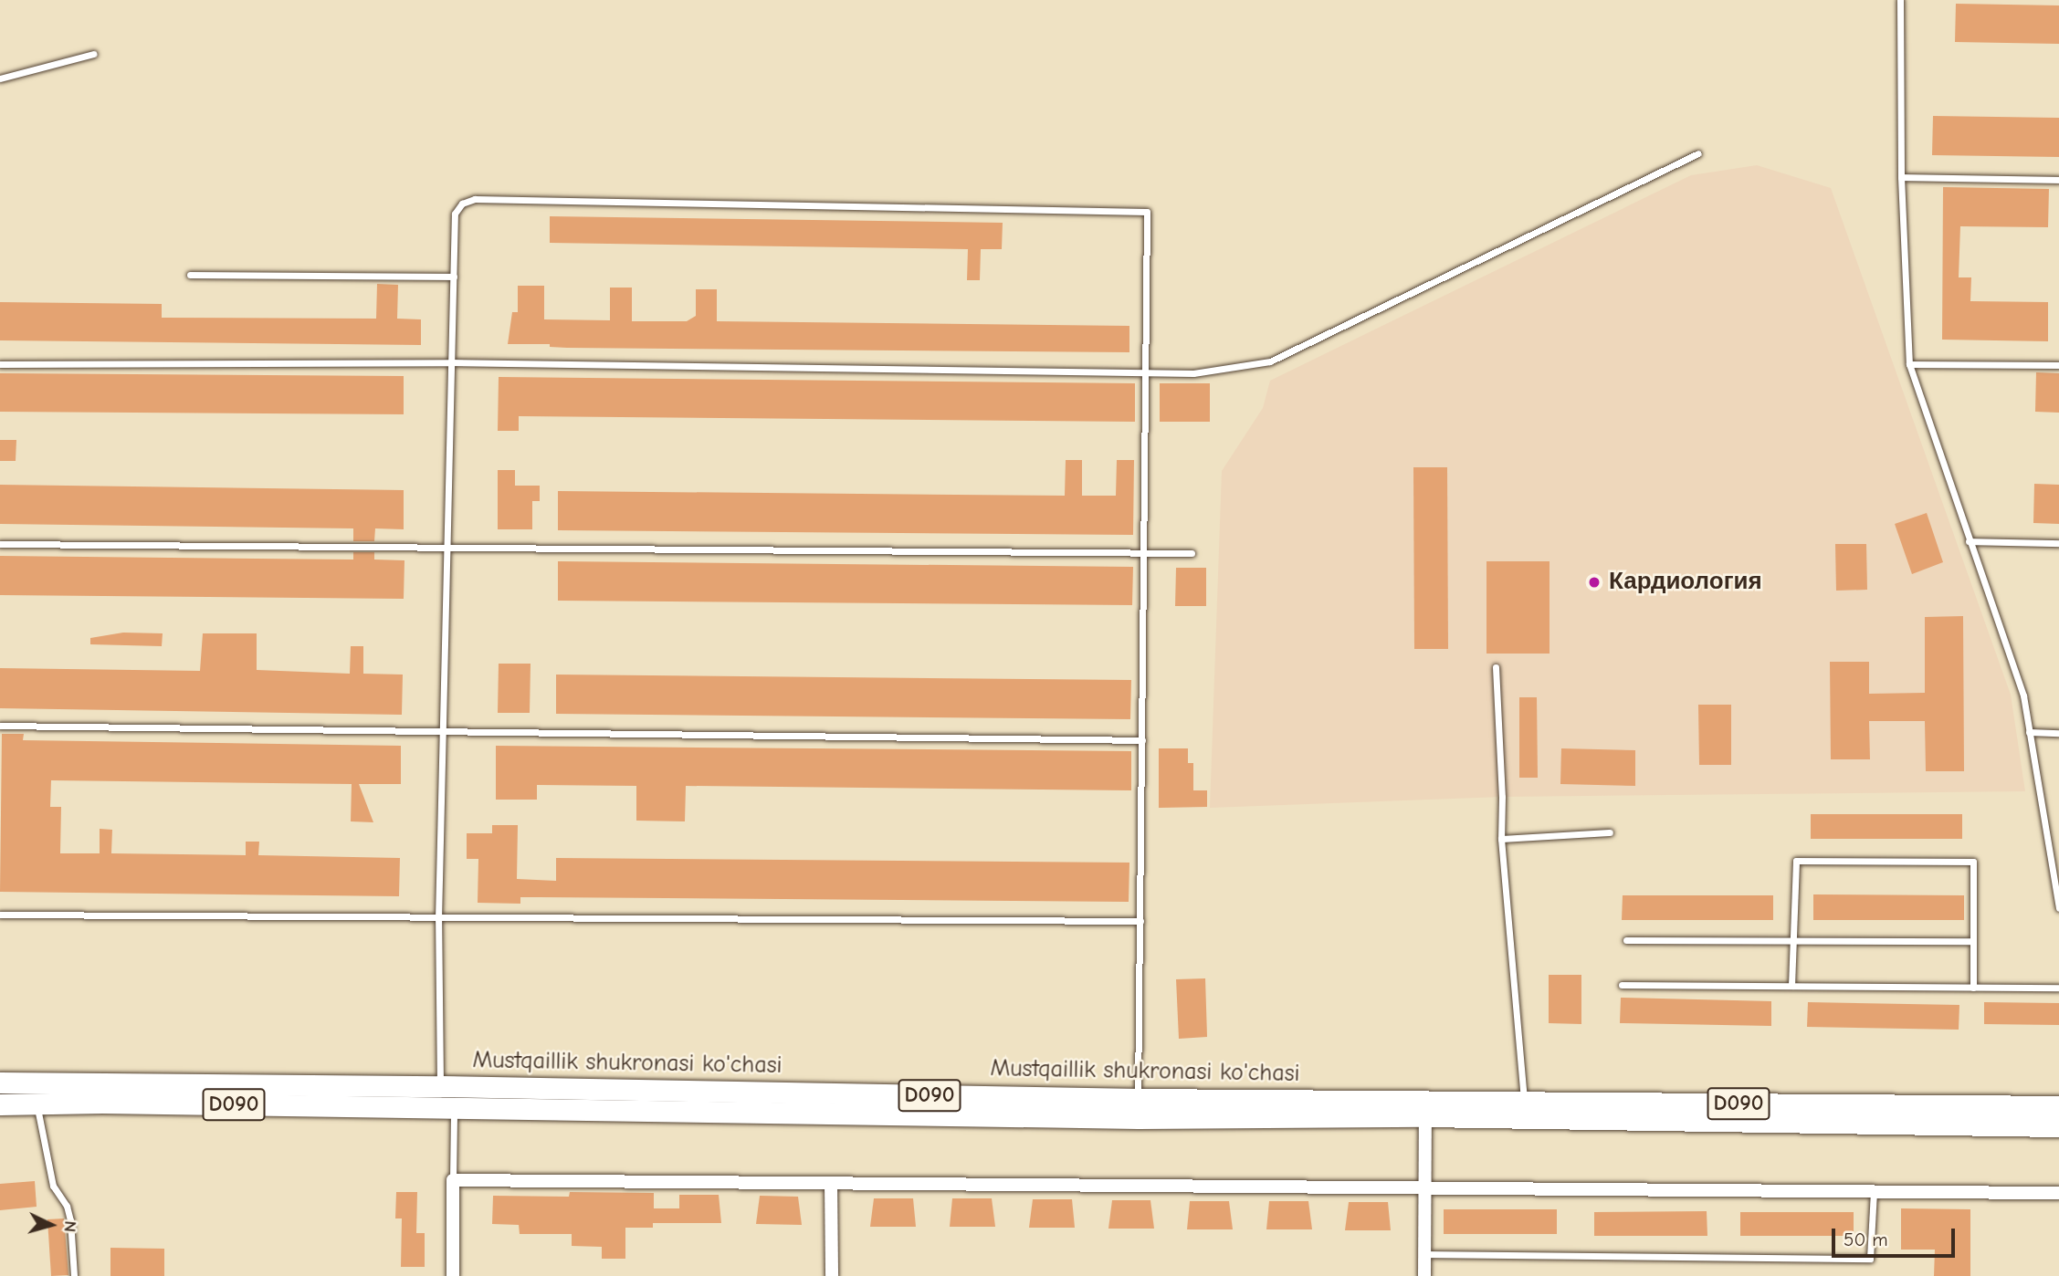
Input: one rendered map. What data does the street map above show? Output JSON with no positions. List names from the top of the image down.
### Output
{
  "streets": {
    "main road": ["Mustqaillik shukronasi ko'chasi", "D090"]
  },
  "crossings": [
    ["Mustqaillik shukronasi ko'chasi", "D090"]
  ],
  "places": ["Кардиология"],
  "scale_bar": "50 m",
  "north": "right"
}
